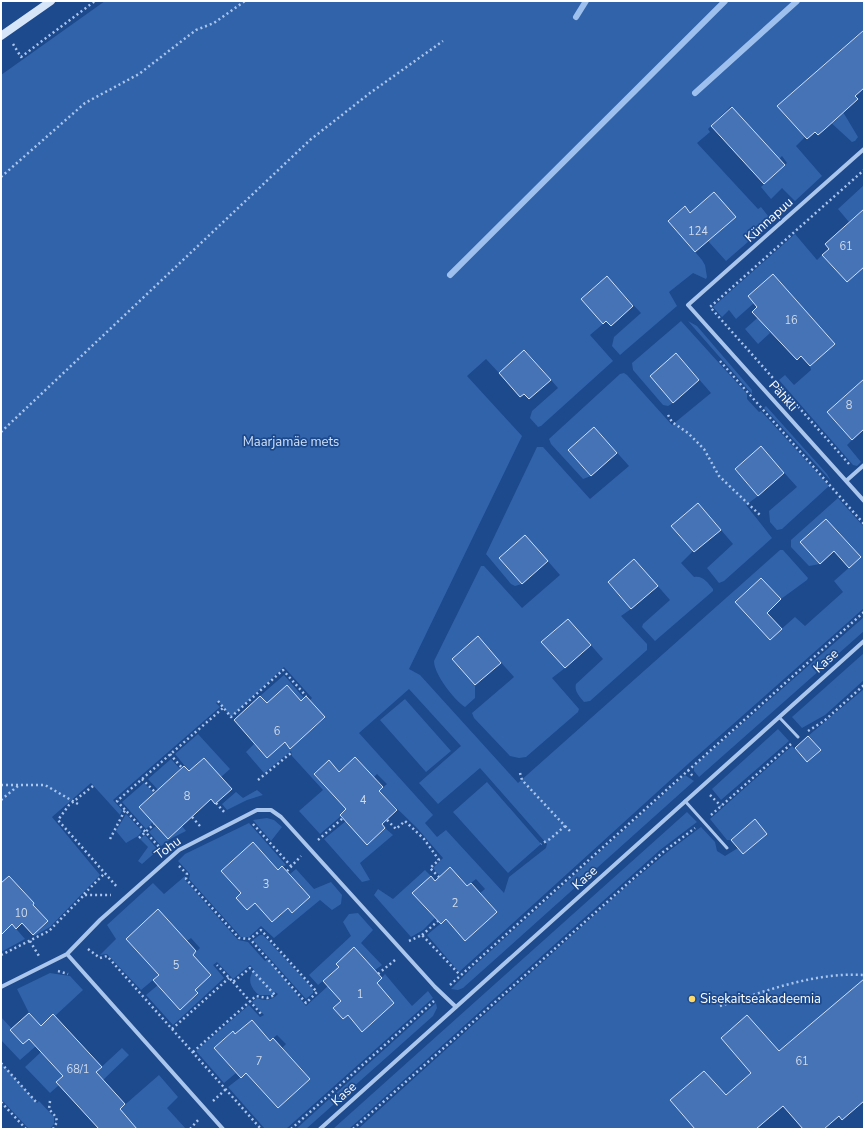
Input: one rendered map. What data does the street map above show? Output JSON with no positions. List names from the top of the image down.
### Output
{
  "streets": {
    "street": [
      "Künnapuu",
      "Pähkli",
      "Kase",
      "Tohu"
    ]
  },
  "crossings": [
    ["Künnapuu", "Pähkli"],
    ["Kase", "Tohu"]
  ],
  "parks": ["Maarjamäe mets"],
  "places": ["Sisekaitseakadeemia"],
  "house_numbers": [
    "124",
    "61",
    "16",
    "8",
    "6",
    "8",
    "4",
    "3",
    "2",
    "10",
    "5",
    "1",
    "7",
    "61",
    "68/1"
  ]
}
